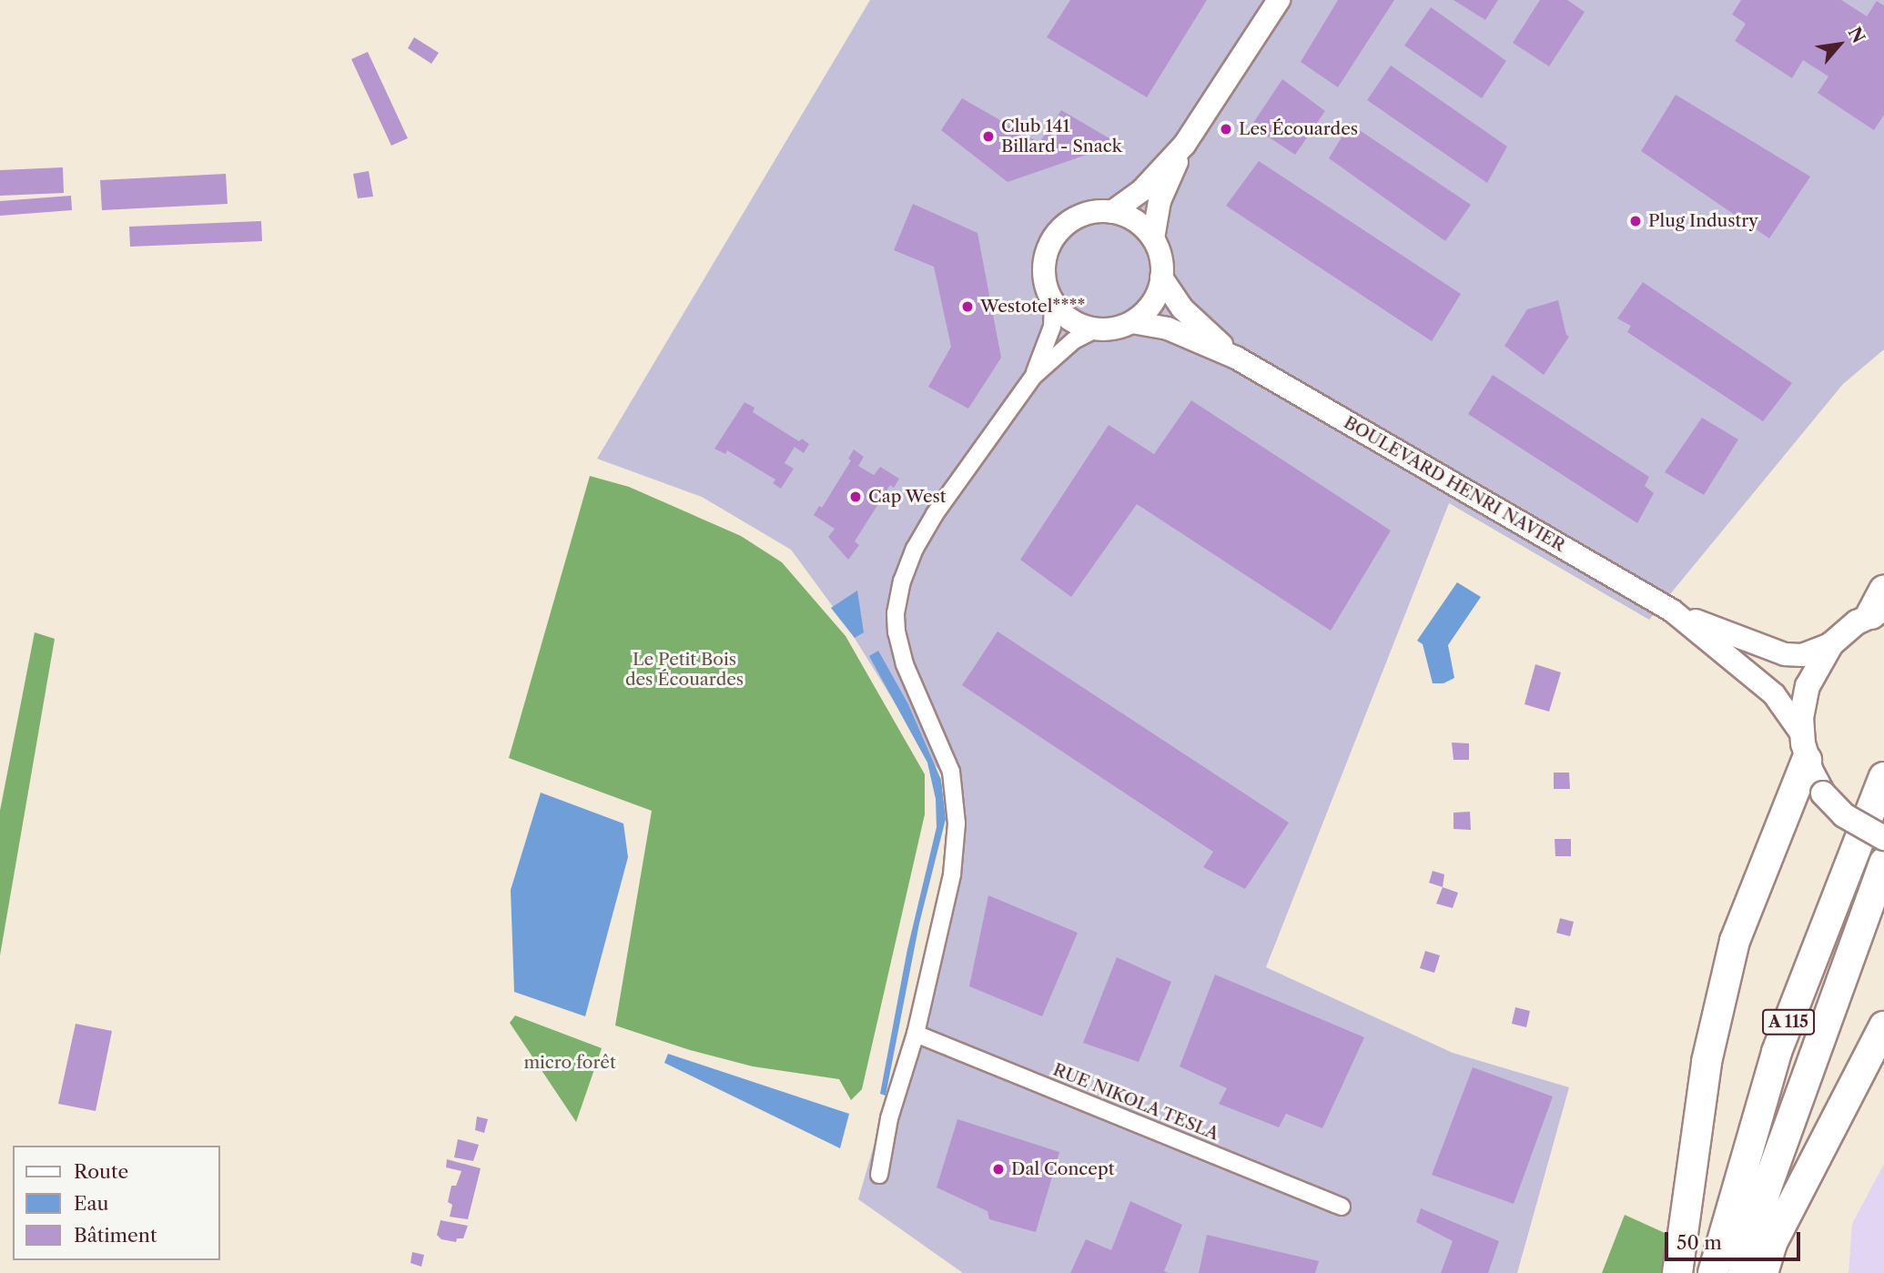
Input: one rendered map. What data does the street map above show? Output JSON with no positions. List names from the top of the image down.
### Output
{
  "streets": {
    "highway": ["A 115"],
    "main road": ["BOULEVARD HENRI NAVIER"],
    "street": ["RUE NIKOLA TESLA"]
  },
  "parks": ["Le Petit Bois des Écouardes", "micro forêt"],
  "places": [
    "Les Écouardes",
    "Club 141 Billard - Snack",
    "Plug Industry",
    "Westotel****",
    "Cap West",
    "Dal Concept"
  ],
  "legend": ["Route", "Eau", "Bâtiment"],
  "scale_bar": "50 m",
  "north": "top right"
}
